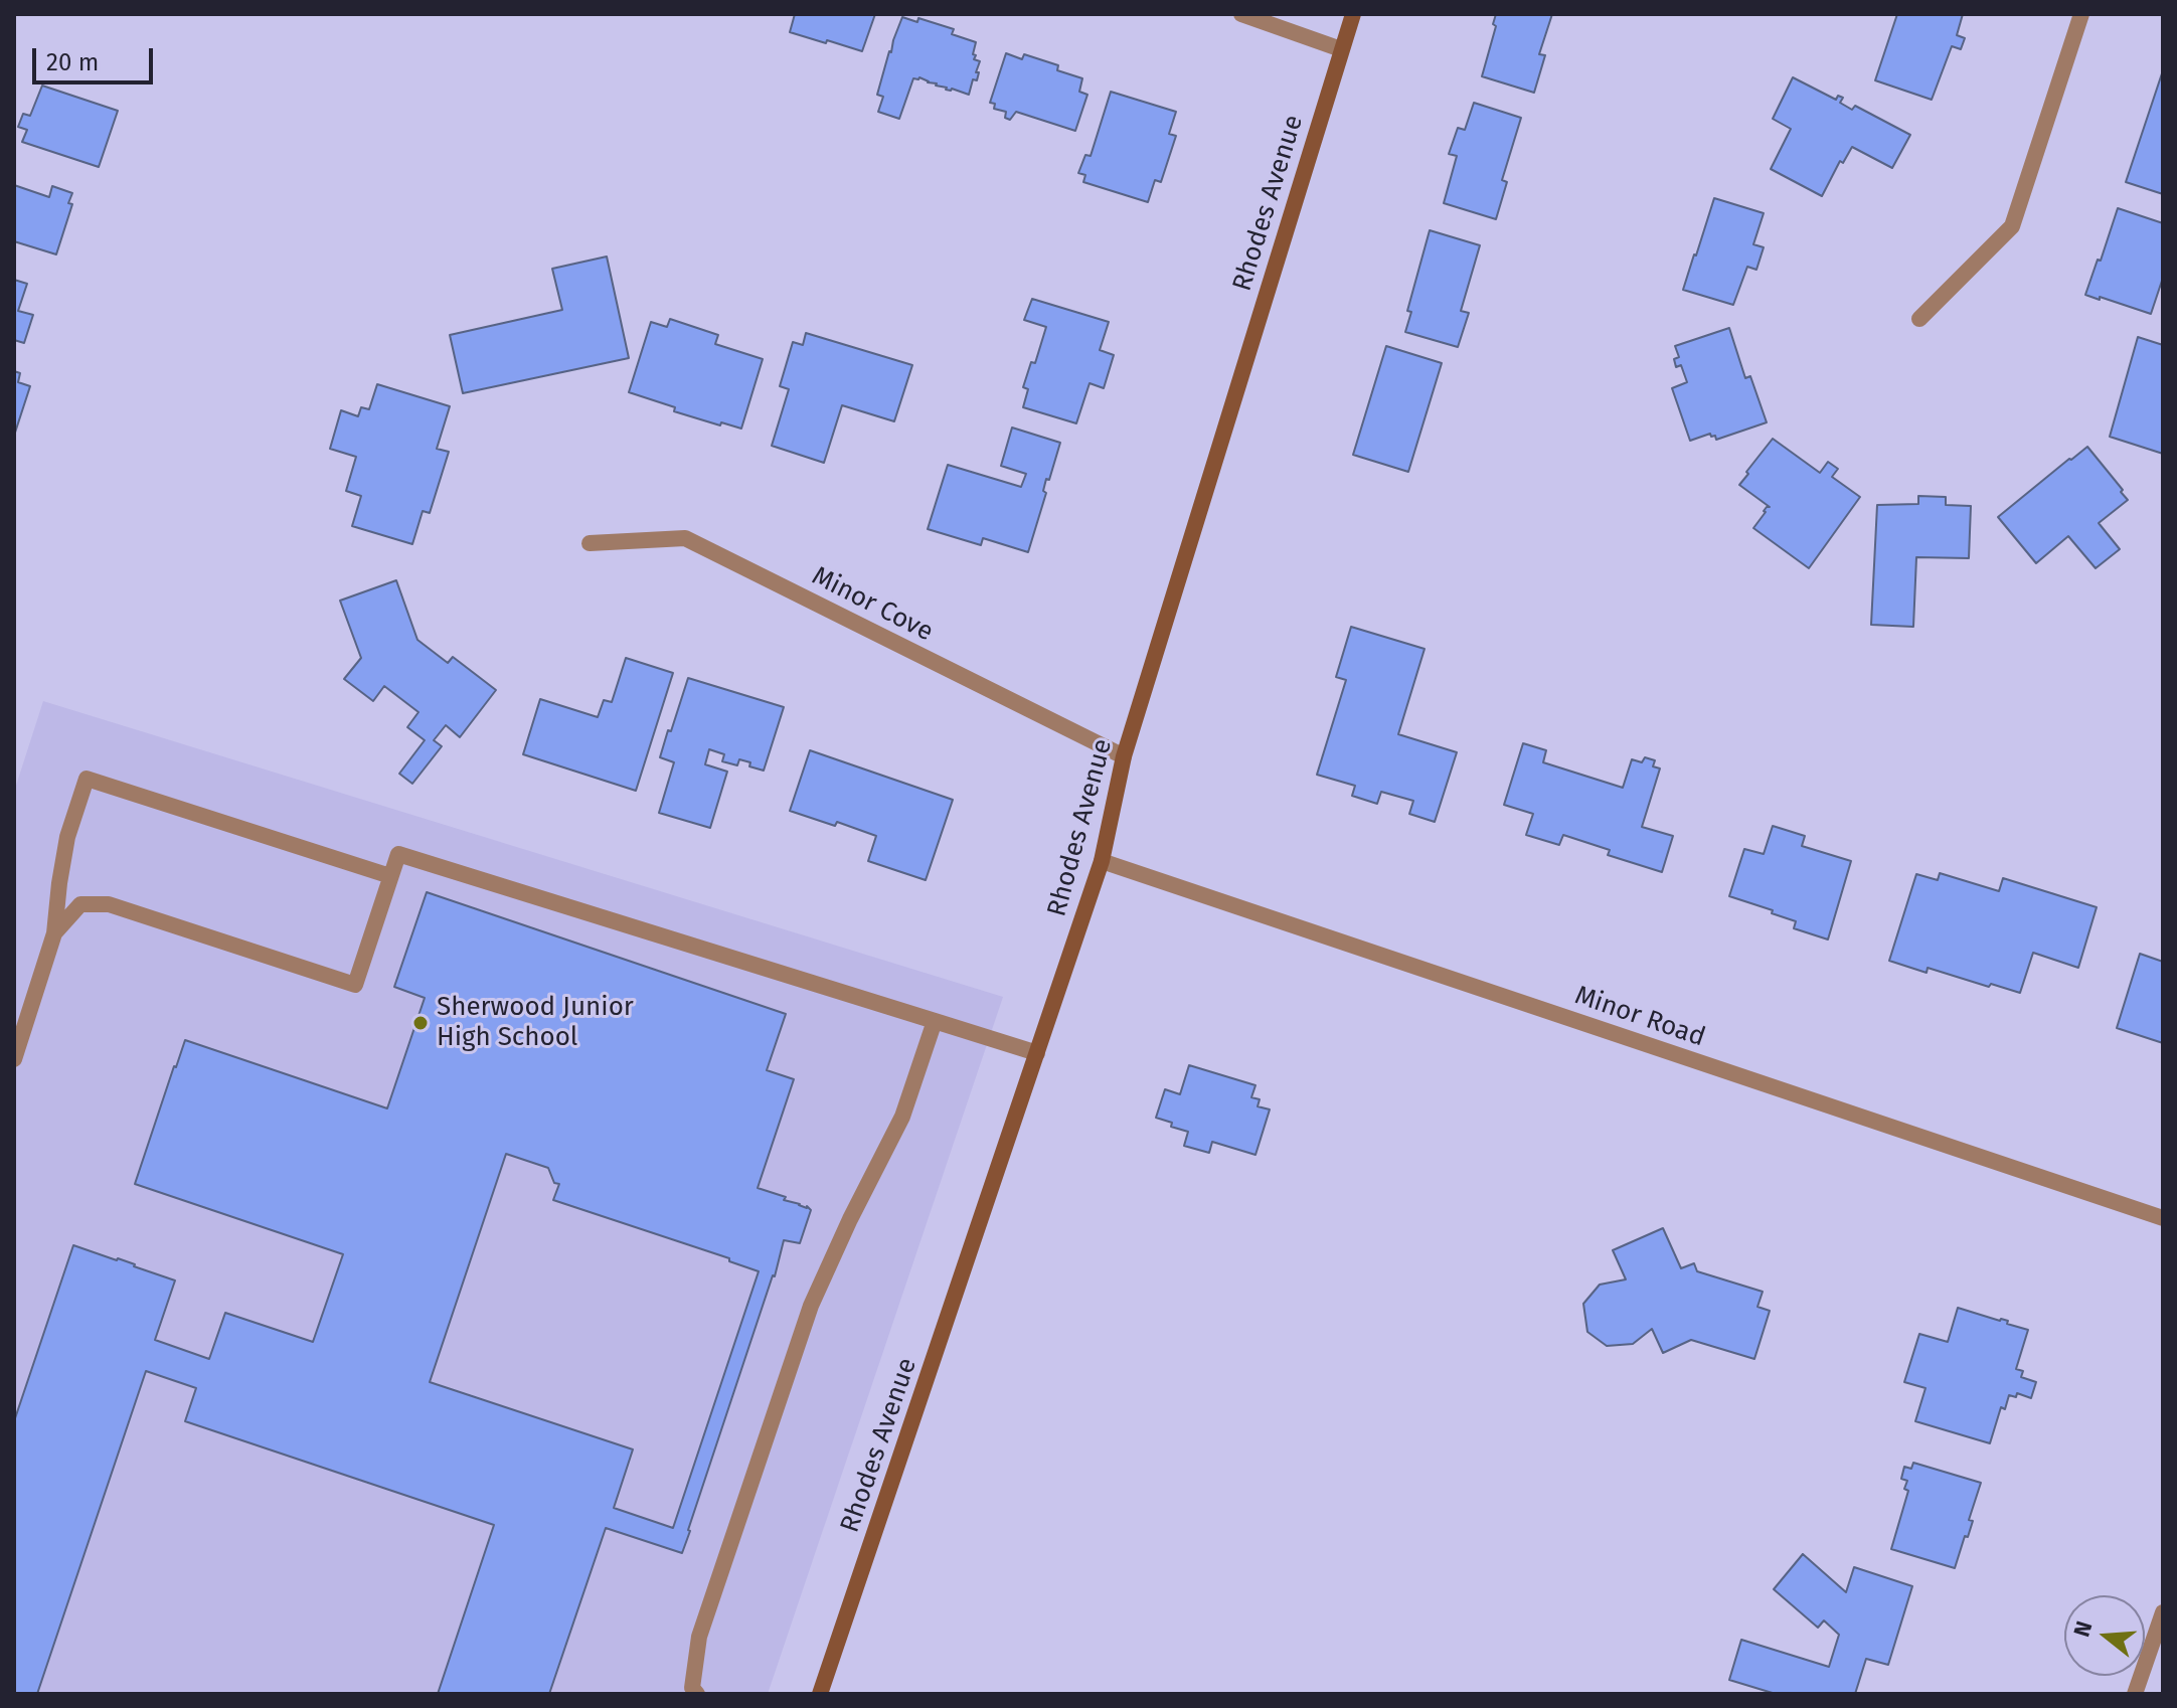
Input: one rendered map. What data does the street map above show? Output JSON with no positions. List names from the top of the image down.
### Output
{
  "streets": {
    "main road": ["Rhodes Avenue"],
    "street": ["Minor Cove", "Minor Road"]
  },
  "crossings": [
    ["Rhodes Avenue", "Minor Cove"],
    ["Rhodes Avenue", "Minor Road"]
  ],
  "places": ["Sherwood Junior High School"],
  "scale_bar": "20 m",
  "north": "left"
}
